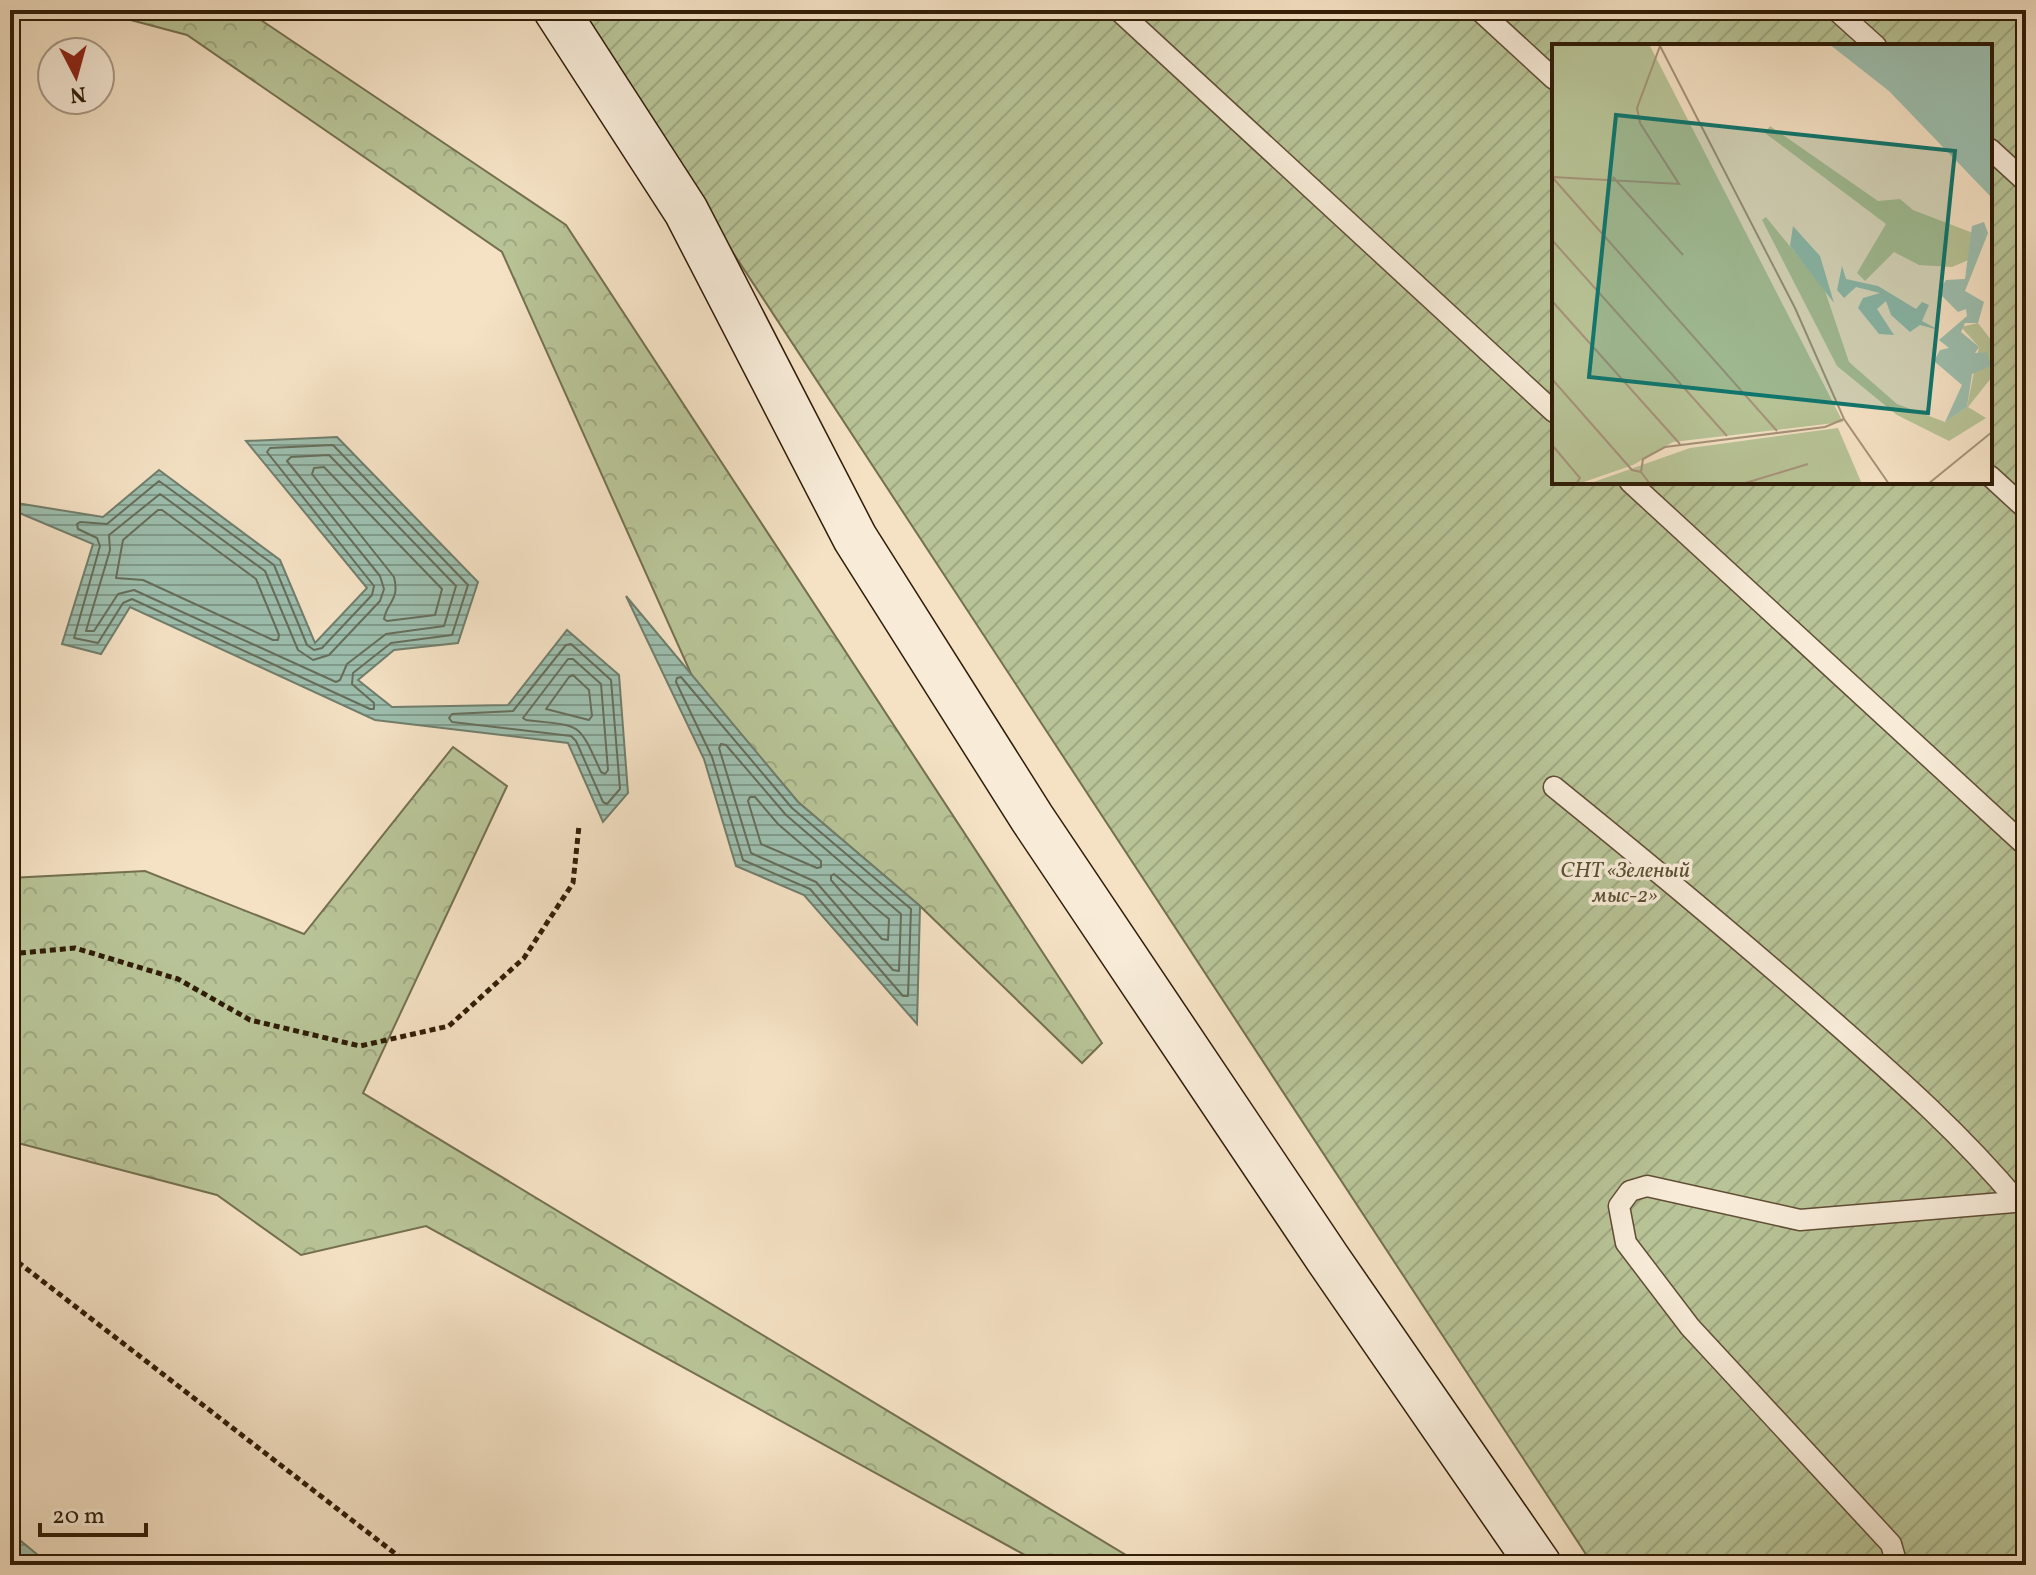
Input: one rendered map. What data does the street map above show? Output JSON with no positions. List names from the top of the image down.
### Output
{
  "parks": ["СНТ «Зеленый мыс-2»"],
  "scale_bar": "20 m",
  "north": "bottom"
}
